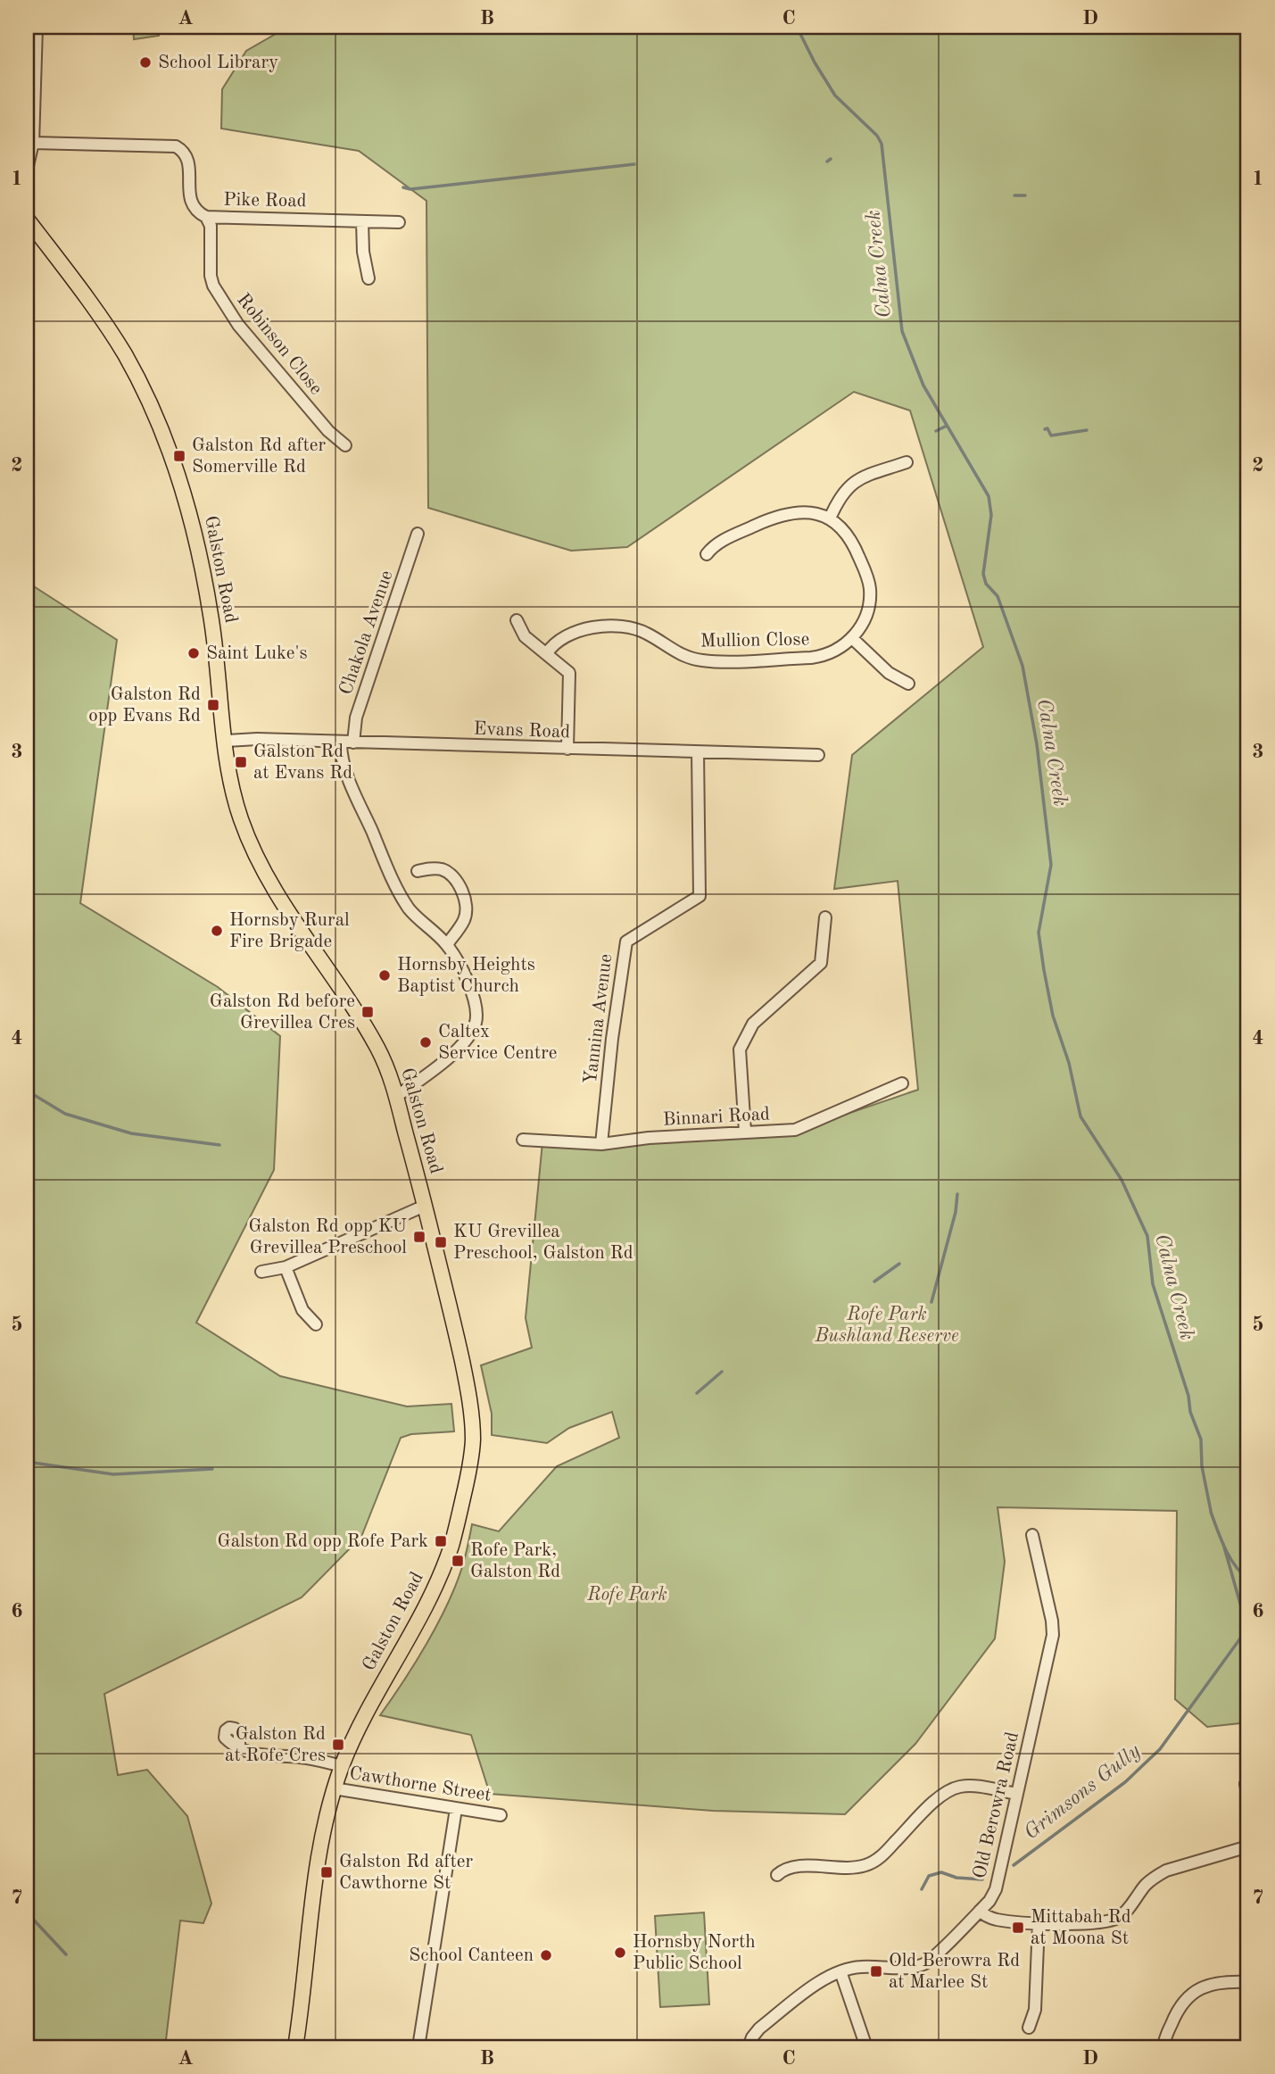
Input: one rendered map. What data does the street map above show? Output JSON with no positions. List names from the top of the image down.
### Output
{
  "streets": {
    "main road": ["Galston Road"],
    "street": [
      "Pike Road",
      "Robinson Close",
      "Chakola Avenue",
      "Mullion Close",
      "Evans Road",
      "Yannina Avenue",
      "Binnari Road",
      "Cawthorne Street",
      "Old Berowra Road"
    ]
  },
  "crossings": [
    ["Pike Road", "Robinson Close"],
    ["Galston Road", "Evans Road"],
    ["Galston Road", "Cawthorne Street"],
    ["Chakola Avenue", "Evans Road"],
    ["Evans Road", "Yannina Avenue"],
    ["Yannina Avenue", "Binnari Road"]
  ],
  "water": ["Calna Creek", "Grimsons Gully"],
  "parks": ["Rofe Park Bushland Reserve", "Rofe Park"],
  "places": {
    "other": [
      "School Library",
      "Saint Luke's",
      "Hornsby Rural Fire Brigade",
      "Hornsby Heights Baptist Church",
      "Caltex Service Centre",
      "Hornsby North Public School",
      "School Canteen"
    ],
    "transit": [
      "Galston Rd after Somerville Rd",
      "Galston Rd opp Evans Rd",
      "Galston Rd at Evans Rd",
      "Galston Rd before Grevillea Cres",
      "Galston Rd opp KU Grevillea Preschool",
      "KU Grevillea Preschool, Galston Rd",
      "Galston Rd opp Rofe Park",
      "Rofe Park, Galston Rd",
      "Galston Rd at Rofe Cres",
      "Galston Rd after Cawthorne St",
      "Mittabah Rd at Moona St",
      "Old Berowra Rd at Marlee St"
    ]
  },
  "grid": {
    "columns": [
      "A",
      "B",
      "C",
      "D"
    ],
    "rows": [
      "1",
      "2",
      "3",
      "4",
      "5",
      "6",
      "7"
    ]
  }
}
